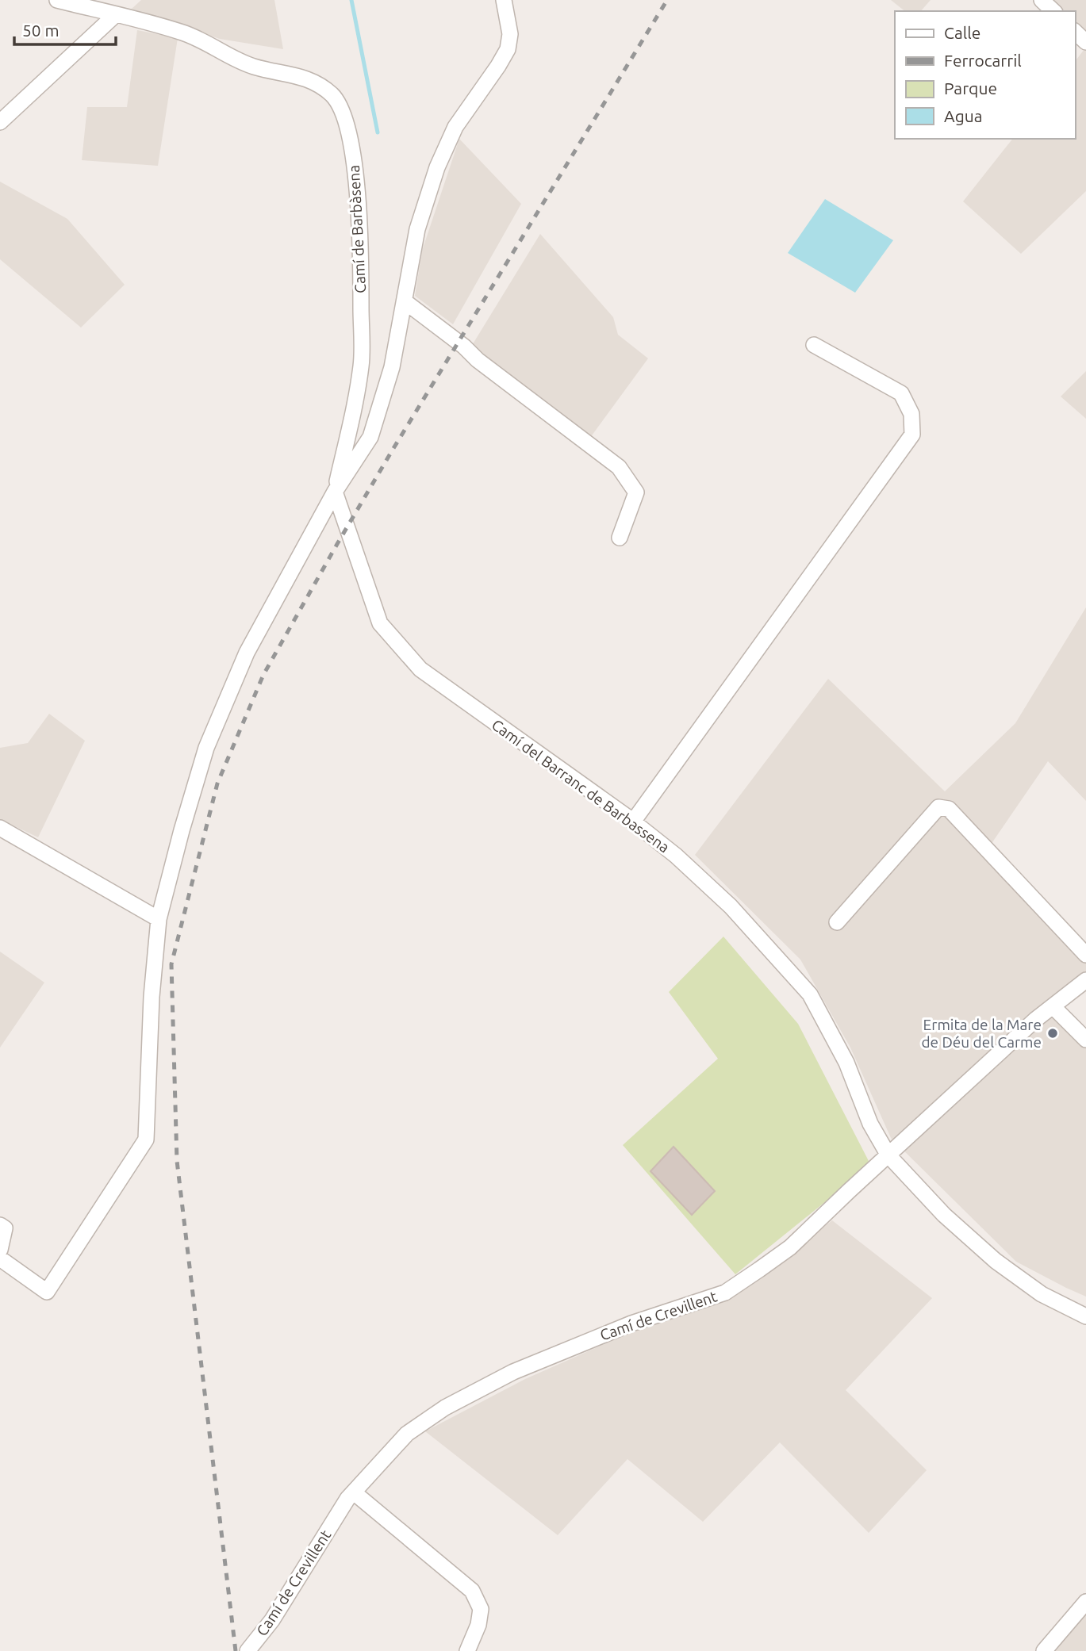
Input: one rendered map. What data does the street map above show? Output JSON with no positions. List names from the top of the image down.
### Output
{
  "streets": {
    "street": ["Camí de Barbàsena", "Camí del Barranc de Barbassena", "Camí de Crevillent"]
  },
  "crossings": [
    ["Camí de Barbàsena", "Camí del Barranc de Barbassena"],
    ["Camí del Barranc de Barbassena", "Camí de Crevillent"]
  ],
  "places": ["Ermita de la Mare de Déu del Carme"],
  "legend": [
    "Calle",
    "Ferrocarril",
    "Parque",
    "Agua"
  ],
  "scale_bar": "50 m"
}
